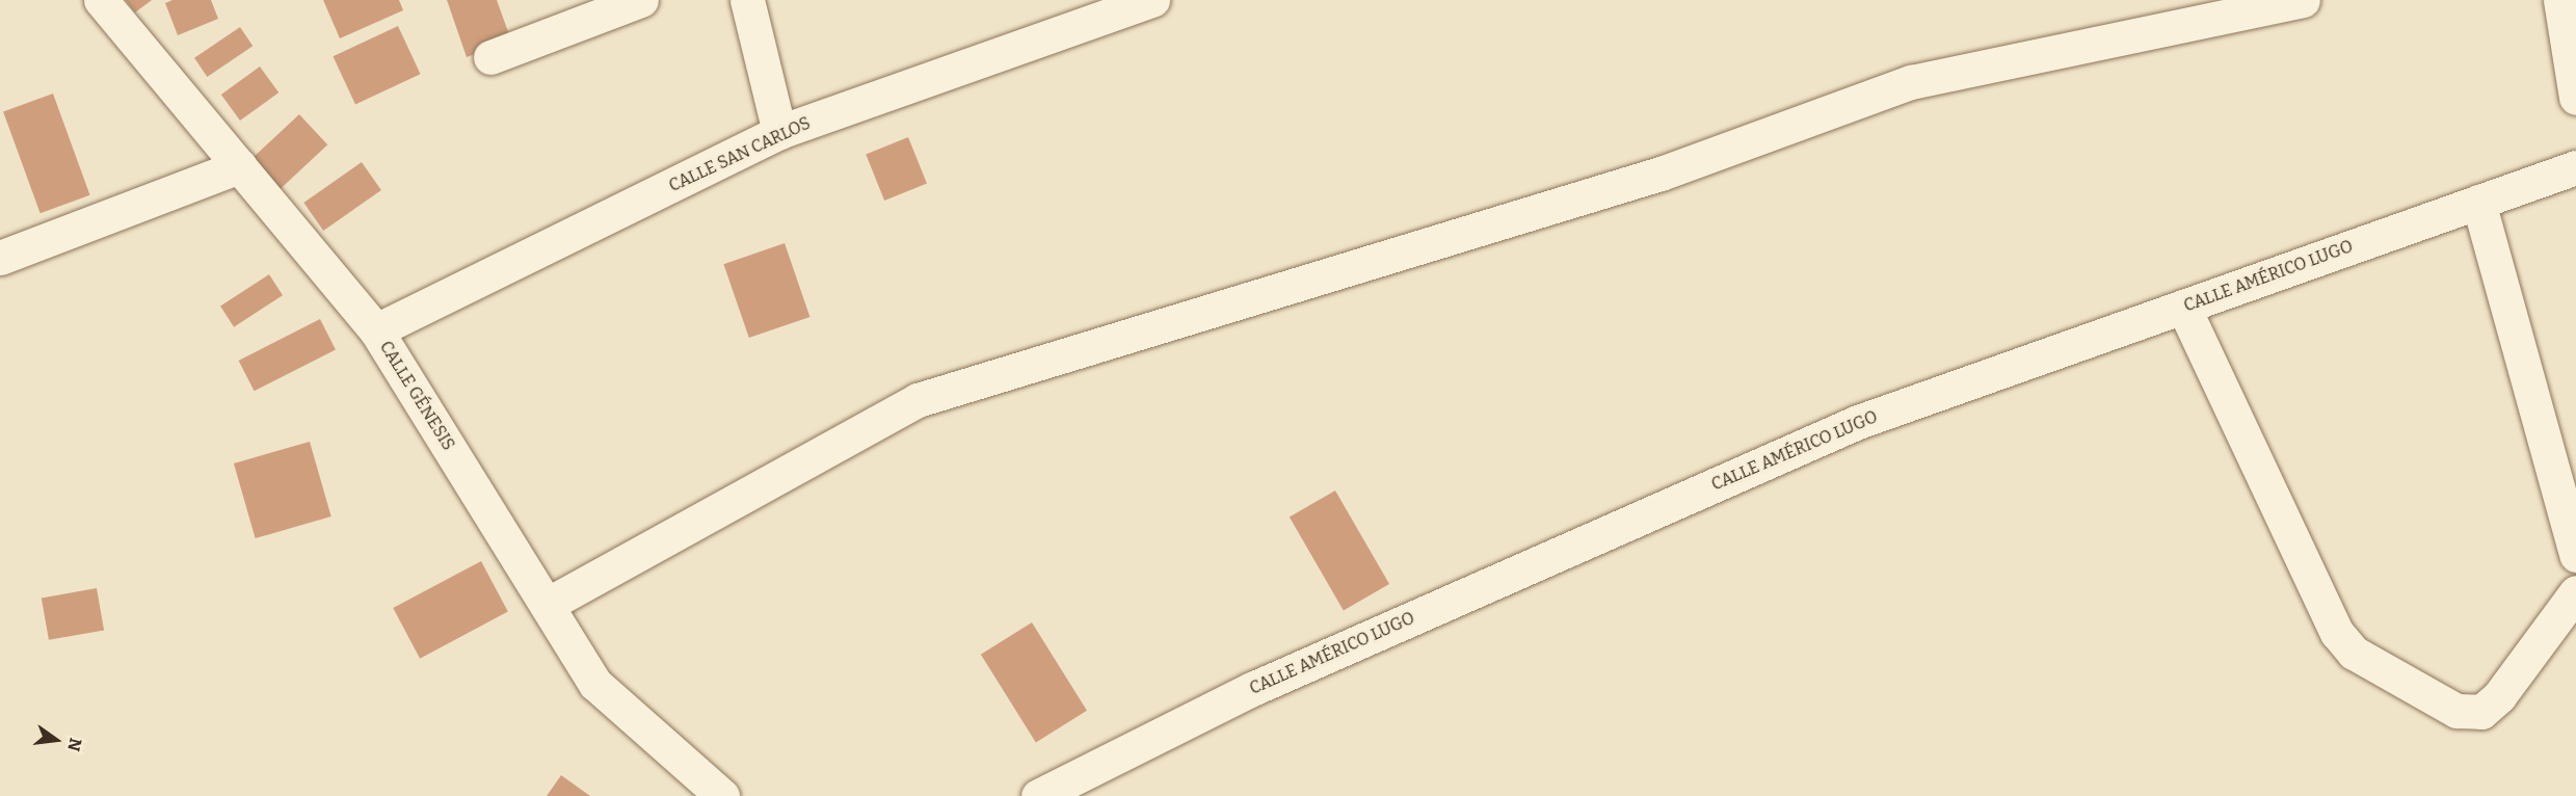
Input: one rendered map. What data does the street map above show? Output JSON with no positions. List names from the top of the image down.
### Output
{
  "streets": {
    "street": ["CALLE SAN CARLOS", "CALLE AMÉRICO LUGO", "CALLE GÉNESIS"]
  },
  "crossings": [
    ["CALLE SAN CARLOS", "CALLE GÉNESIS"]
  ],
  "north": "right"
}
